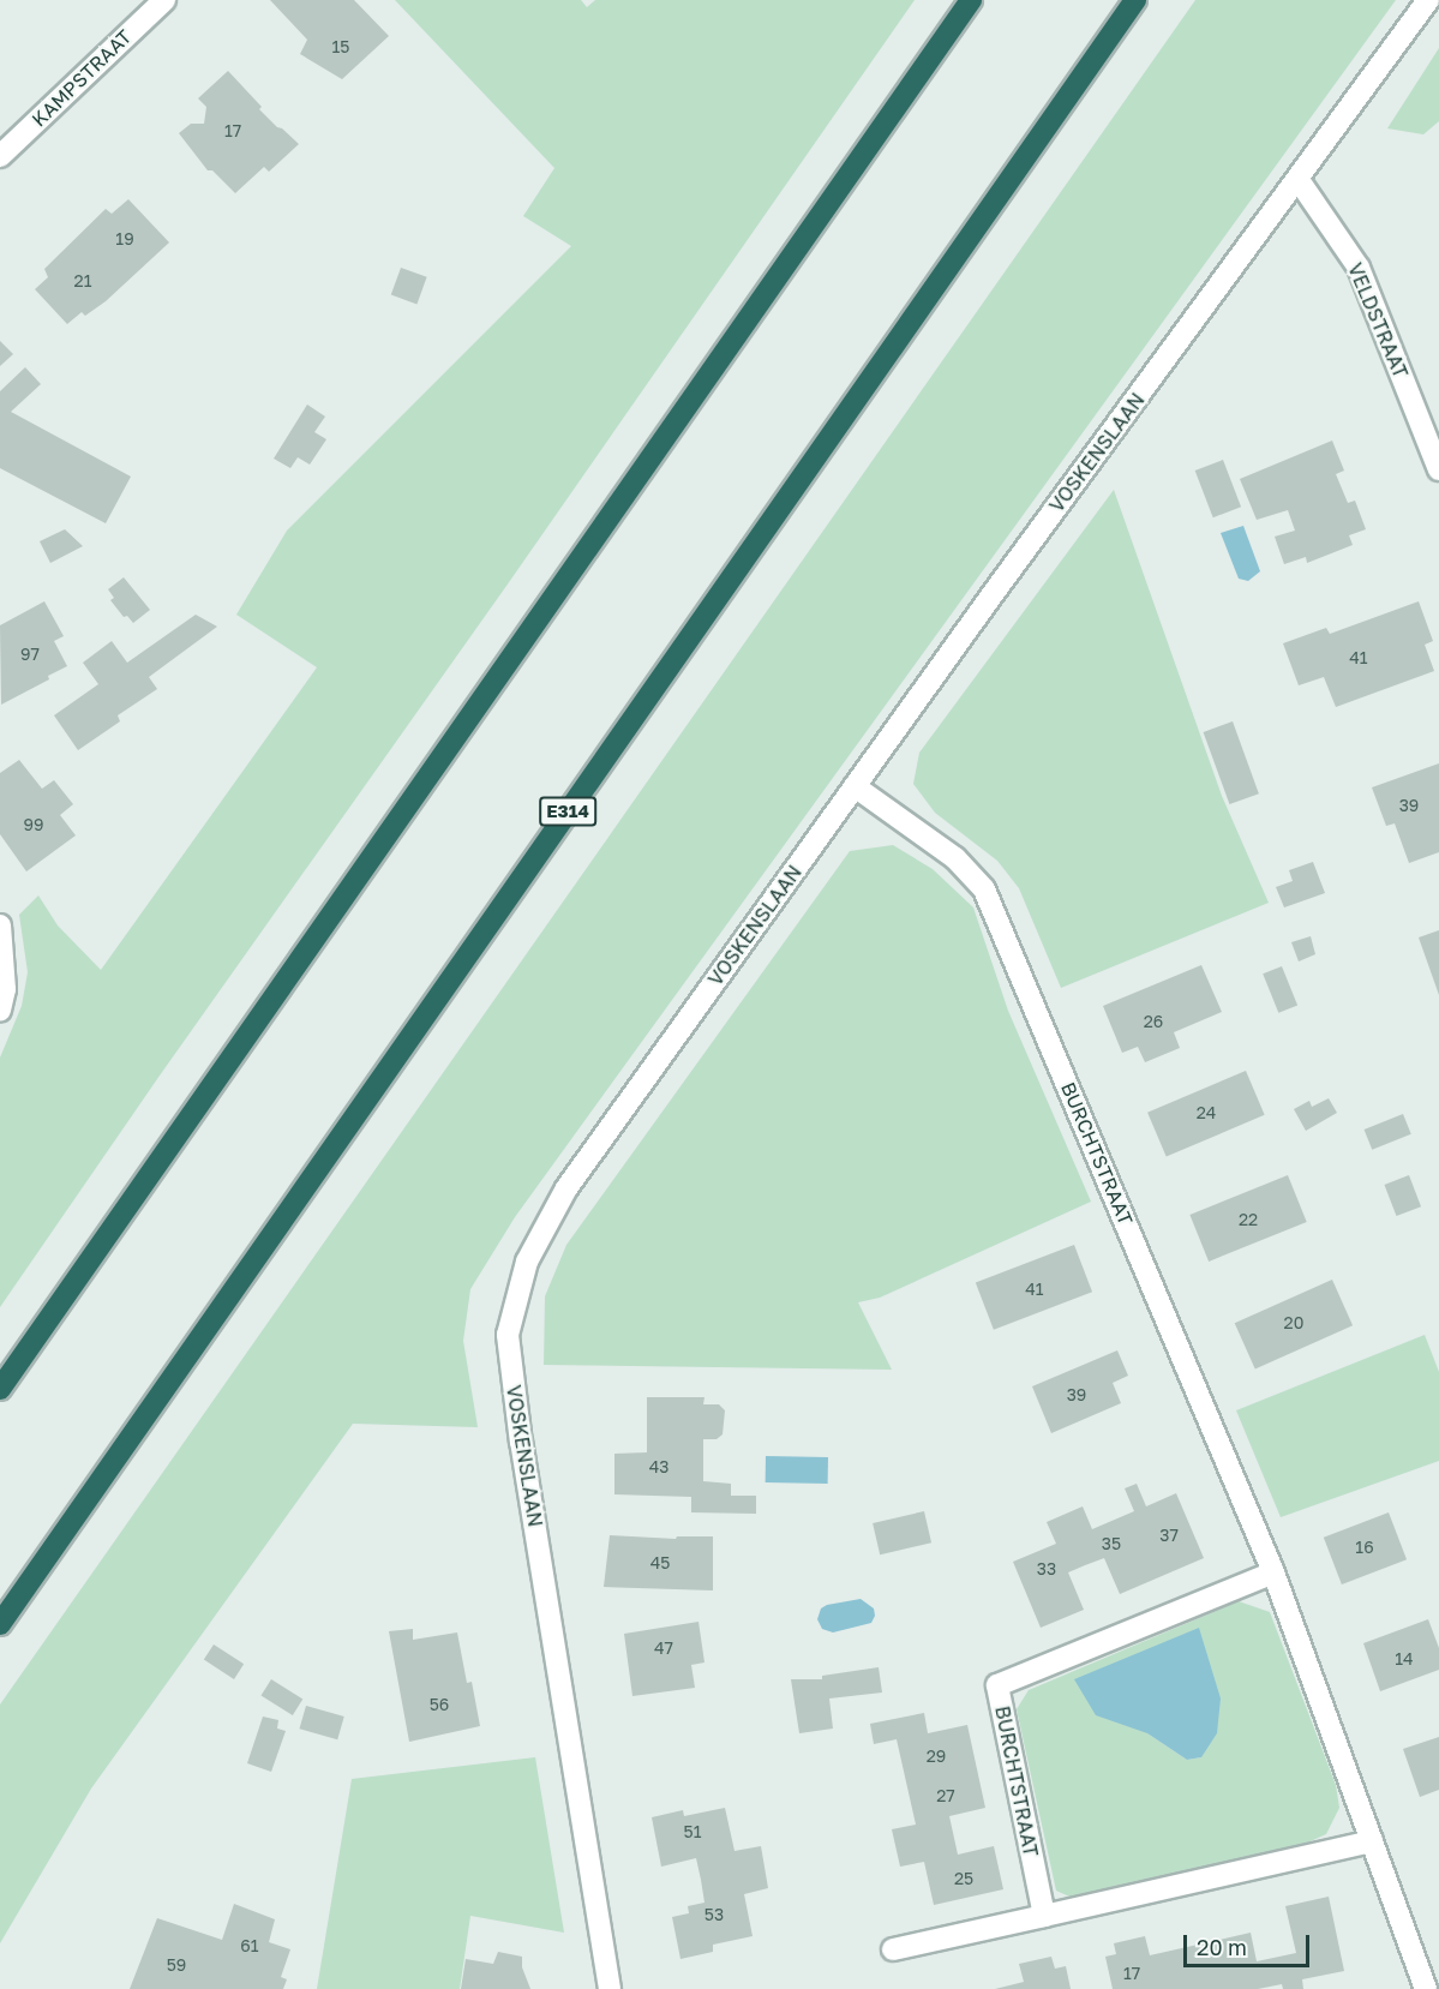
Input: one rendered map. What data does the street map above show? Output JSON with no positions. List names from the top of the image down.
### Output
{
  "streets": {
    "highway": ["E314"],
    "street": [
      "KAMPSTRAAT",
      "VELDSTRAAT",
      "VOSKENSLAAN",
      "BURCHTSTRAAT"
    ]
  },
  "crossings": [
    ["VELDSTRAAT", "VOSKENSLAAN"],
    ["VOSKENSLAAN", "BURCHTSTRAAT"]
  ],
  "house_numbers": [
    "15",
    "17",
    "19",
    "21",
    "97",
    "41",
    "39",
    "99",
    "26",
    "24",
    "22",
    "41",
    "20",
    "39",
    "43",
    "37",
    "35",
    "16",
    "45",
    "33",
    "47",
    "14",
    "56",
    "29",
    "27",
    "51",
    "25",
    "53",
    "61",
    "59",
    "17"
  ],
  "scale_bar": "20 m"
}
